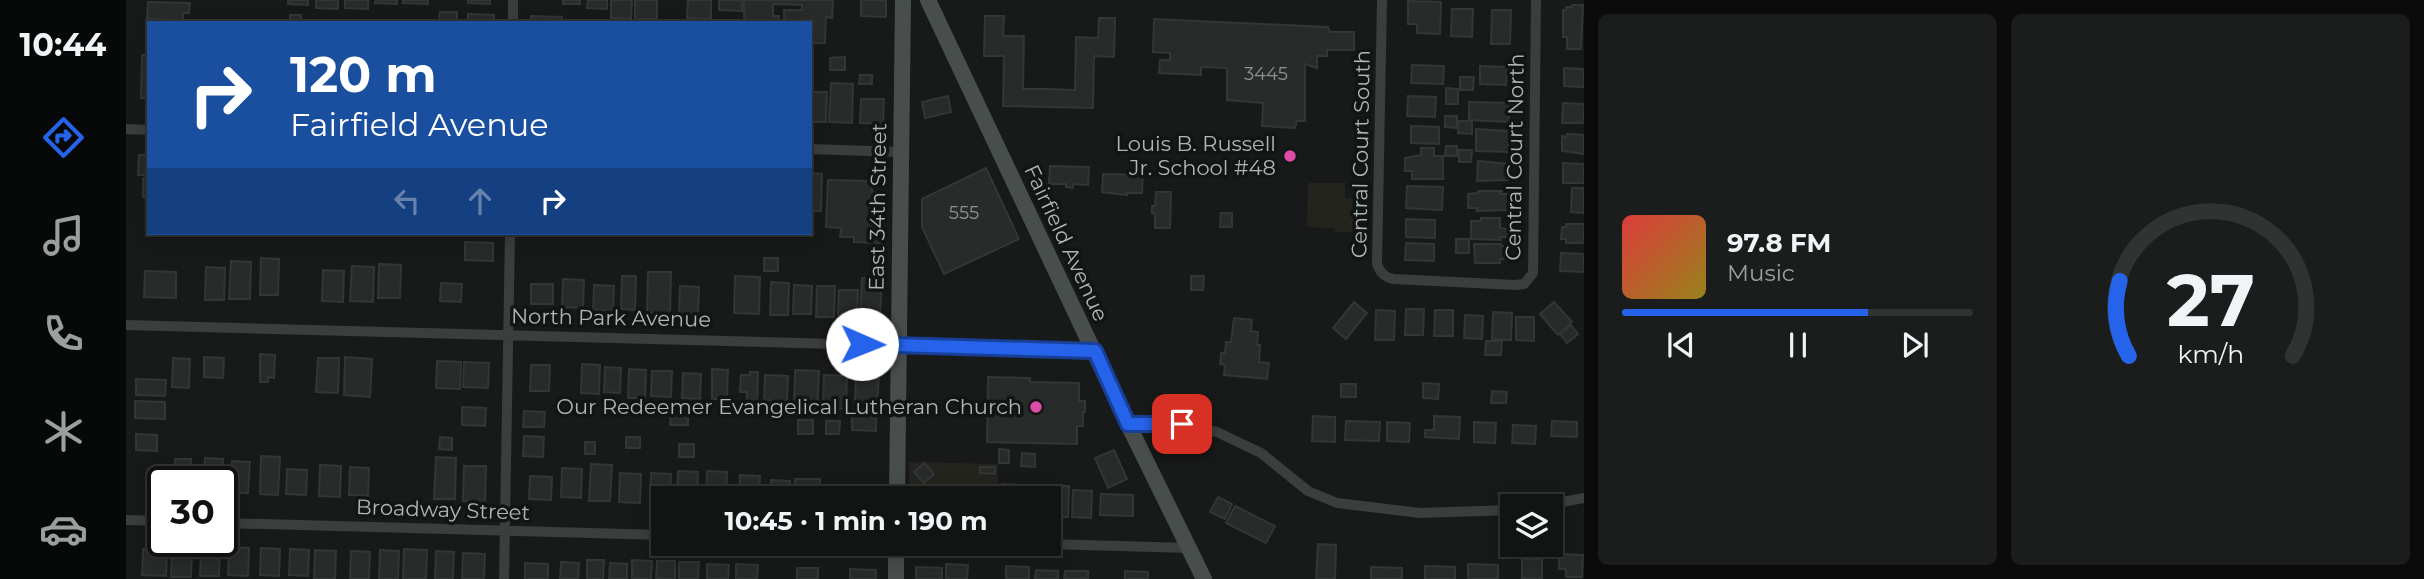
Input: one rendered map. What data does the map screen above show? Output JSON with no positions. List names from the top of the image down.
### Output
{
  "streets": {
    "street": [
      "Central Court South",
      "Central Court North",
      "East 34th Street",
      "Fairfield Avenue",
      "North Park Avenue",
      "Broadway Street"
    ]
  },
  "crossings": [
    ["Central Court South", "Central Court North"],
    ["East 34th Street", "North Park Avenue"],
    ["Fairfield Avenue", "North Park Avenue"]
  ],
  "places": ["Louis B. Russell Jr. School #48", "Our Redeemer Evangelical Lutheran Church"],
  "house_numbers": ["3445", "555"],
  "page": {
    "tabs": "10:44",
    "turn": ["120 m", "Fairfield Avenue"],
    "song": ["97.8 FM", "Music"],
    "limit": "30",
    "trip": "10:45 · 1 min · 190 m",
    "gauge": ["27", "km/h"]
  }
}
